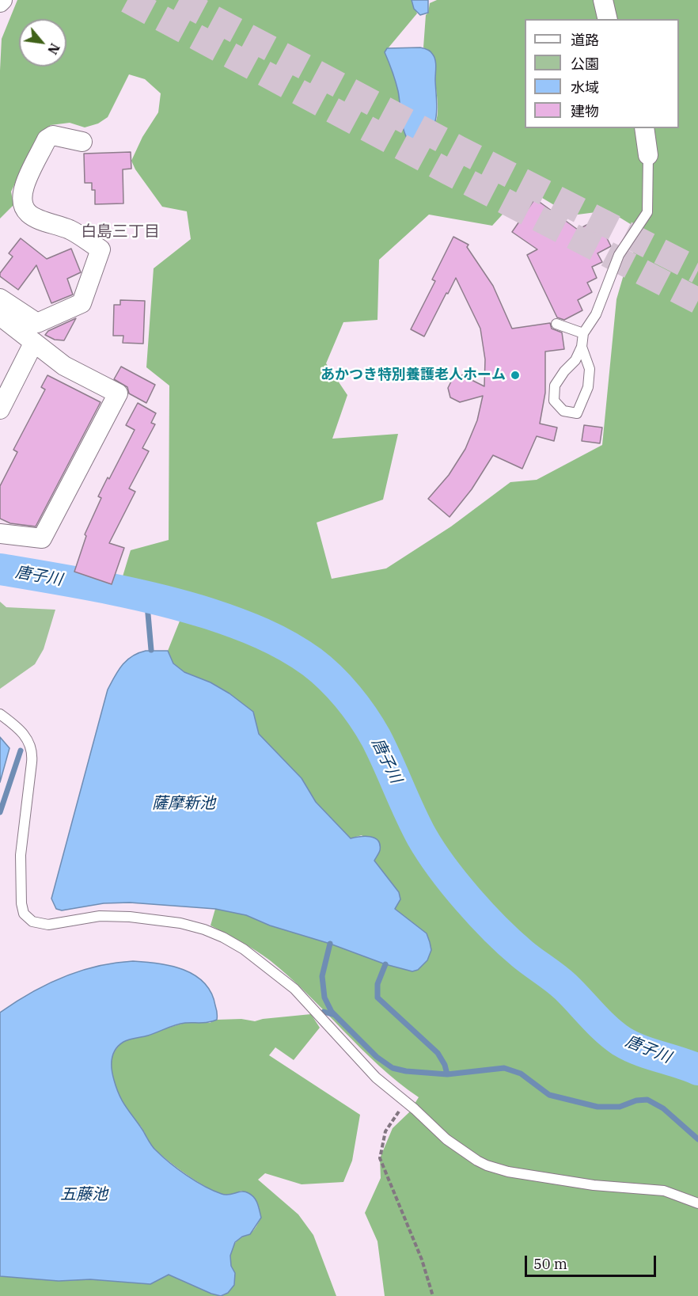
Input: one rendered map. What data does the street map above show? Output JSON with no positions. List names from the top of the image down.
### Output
{
  "districts": ["白島三丁目"],
  "water": ["唐子川", "薩摩新池", "五藤池"],
  "places": ["あかつき特別養護老人ホーム"],
  "legend": [
    "道路",
    "公園",
    "水域",
    "建物"
  ],
  "scale_bar": "50 m",
  "north": "bottom right"
}
